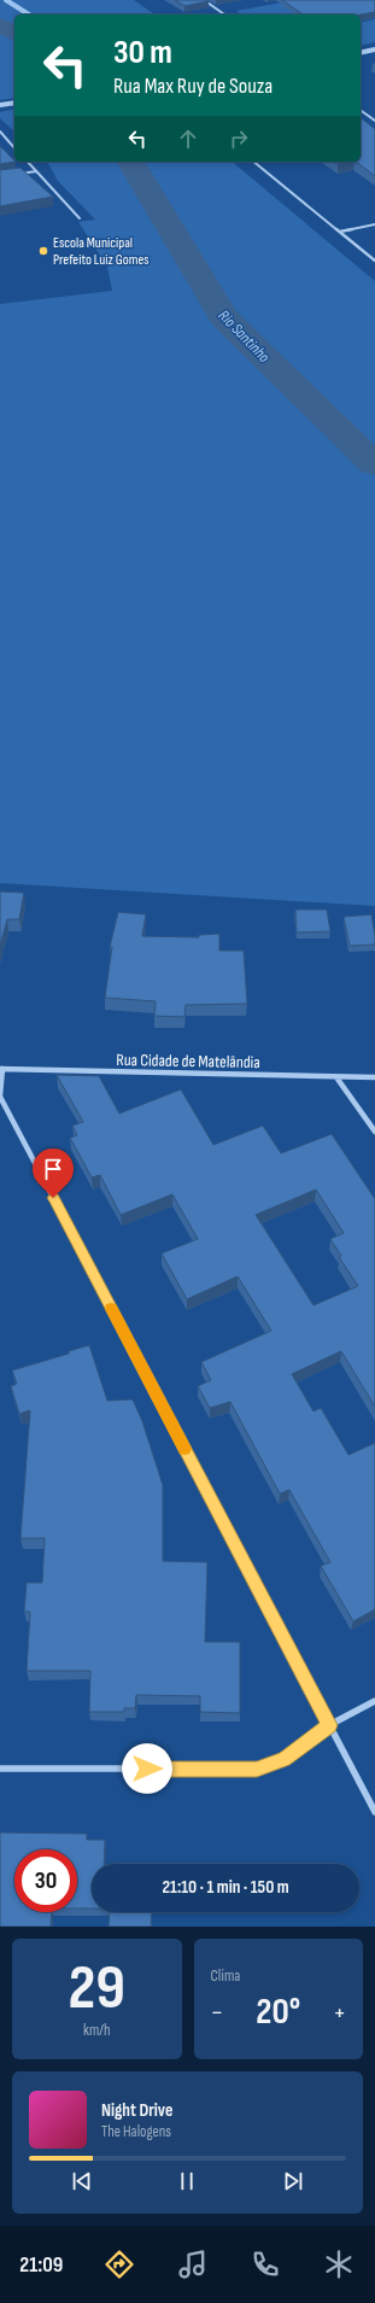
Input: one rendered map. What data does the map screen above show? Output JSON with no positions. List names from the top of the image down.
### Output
{
  "streets": {
    "street": ["Rua Cidade de Matelândia"]
  },
  "water": ["Rio Santinho"],
  "places": ["Escola Municipal Prefeito Luiz Gomes"],
  "page": {
    "turn": ["30 m", "Rua Max Ruy de Souza"],
    "limit": "30",
    "trip": "21:10 · 1 min · 150 m",
    "tile": [
      ["29", "km/h"],
      "Clima"
    ],
    "heat": ["−", "20°", "+"],
    "song": ["Night Drive", "The Halogens"],
    "tabs": "21:09"
  }
}
